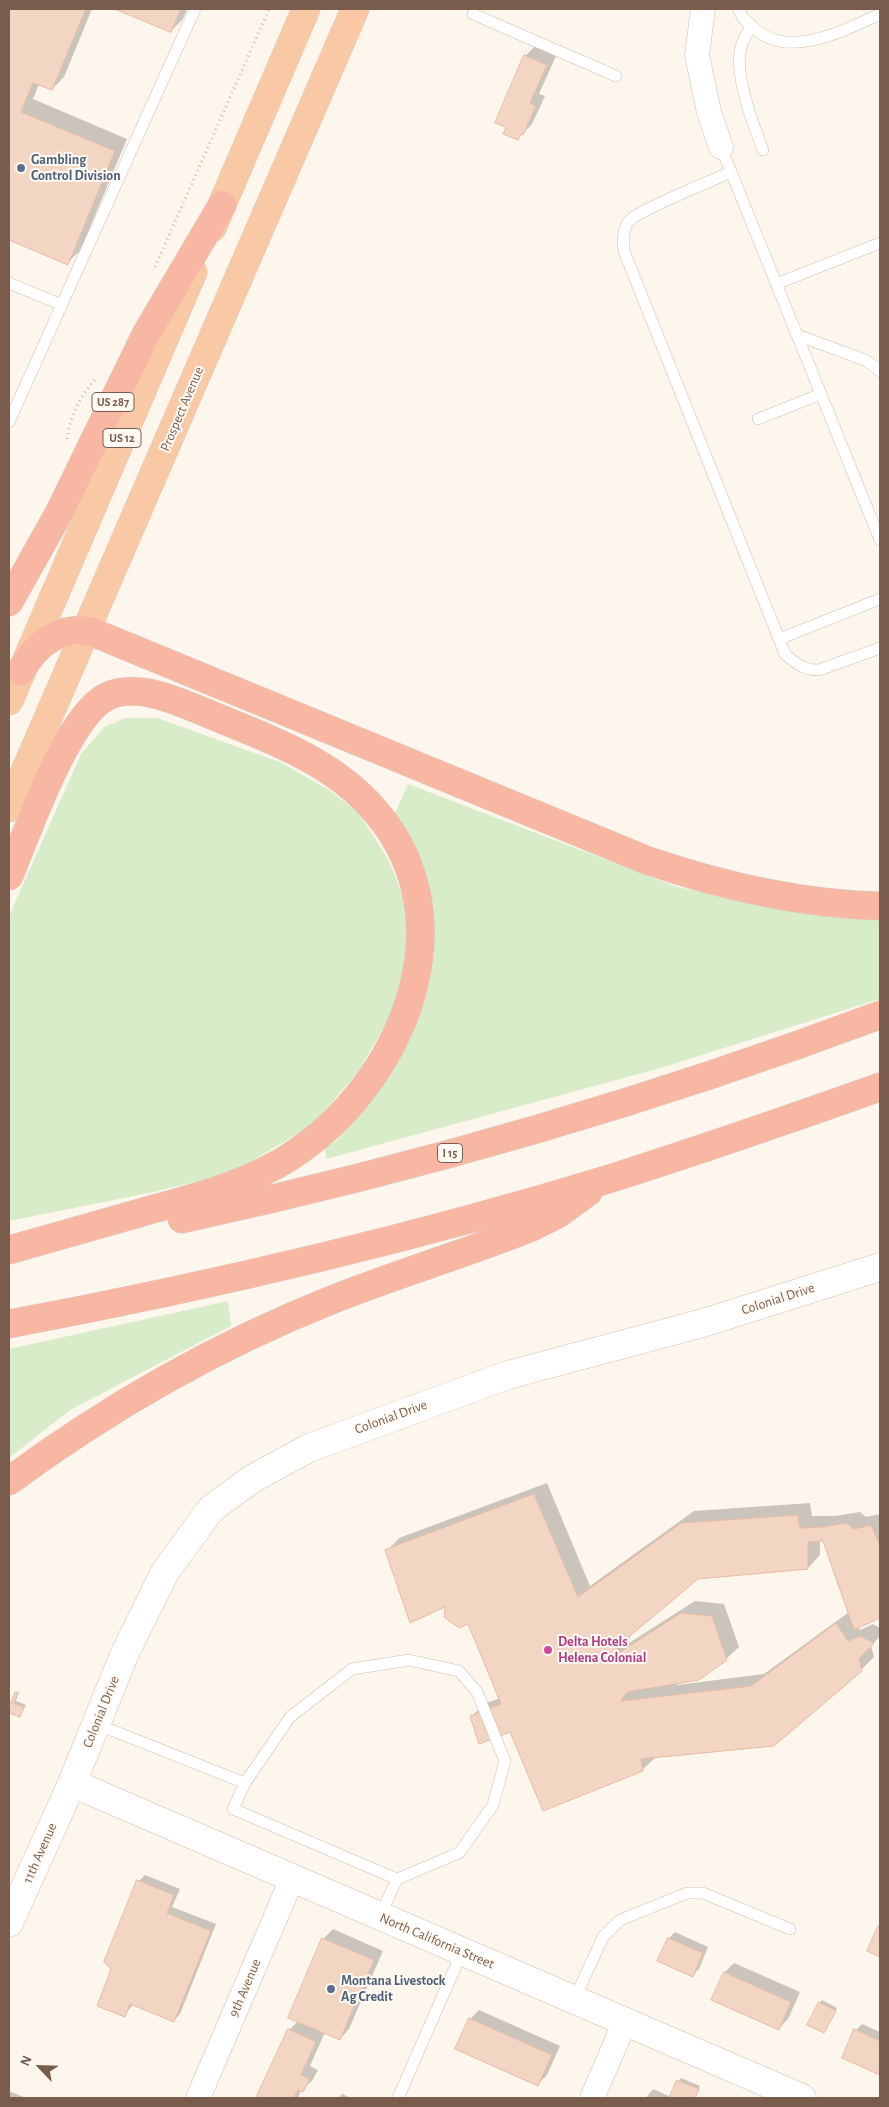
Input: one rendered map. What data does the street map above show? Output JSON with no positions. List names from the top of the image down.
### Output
{
  "streets": {
    "highway": [
      "US 287",
      "Prospect Avenue",
      "US 12",
      "I 15"
    ],
    "main road": ["Colonial Drive", "11th Avenue", "North California Street"],
    "street": ["9th Avenue"]
  },
  "crossings": [
    ["US 287", "US 12"],
    ["Colonial Drive", "11th Avenue"],
    ["Colonial Drive", "North California Street"],
    ["11th Avenue", "North California Street"],
    ["North California Street", "9th Avenue"]
  ],
  "places": ["Gambling Control Division", "Delta Hotels Helena Colonial", "Montana Livestock Ag Credit"],
  "north": "top left"
}
